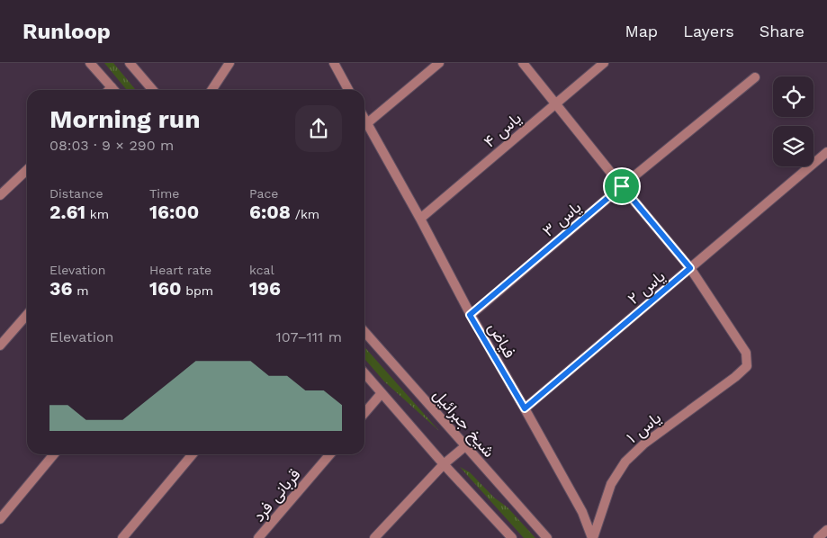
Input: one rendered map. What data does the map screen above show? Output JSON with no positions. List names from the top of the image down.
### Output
{
  "streets": {
    "street": [
      "یاس ۴",
      "یاس ۳",
      "یاس ۲",
      "فیاض",
      "شیخ جبرائیل",
      "یاس ۱",
      "قربانی فرد"
    ]
  },
  "crossings": [
    ["یاس ۴", "فیاض"],
    ["یاس ۳", "فیاض"],
    ["یاس ۲", "فیاض"],
    ["یاس ۲", "یاس ۱"],
    ["فیاض", "یاس ۱"]
  ],
  "page": {
    "header": "Runloop",
    "nav": ["Map", "Layers", "Share"],
    "heading": ["Morning run", "08:03 · 9 × 290 m"],
    "stats": [
      ["Distance", "2.61 km"],
      ["Time", "16:00"],
      ["Pace", "6:08 /km"],
      ["Elevation", "36 m"],
      ["Heart rate", "160 bpm"],
      ["kcal", "196"]
    ],
    "chart": ["Elevation", "107–111 m"]
  }
}
